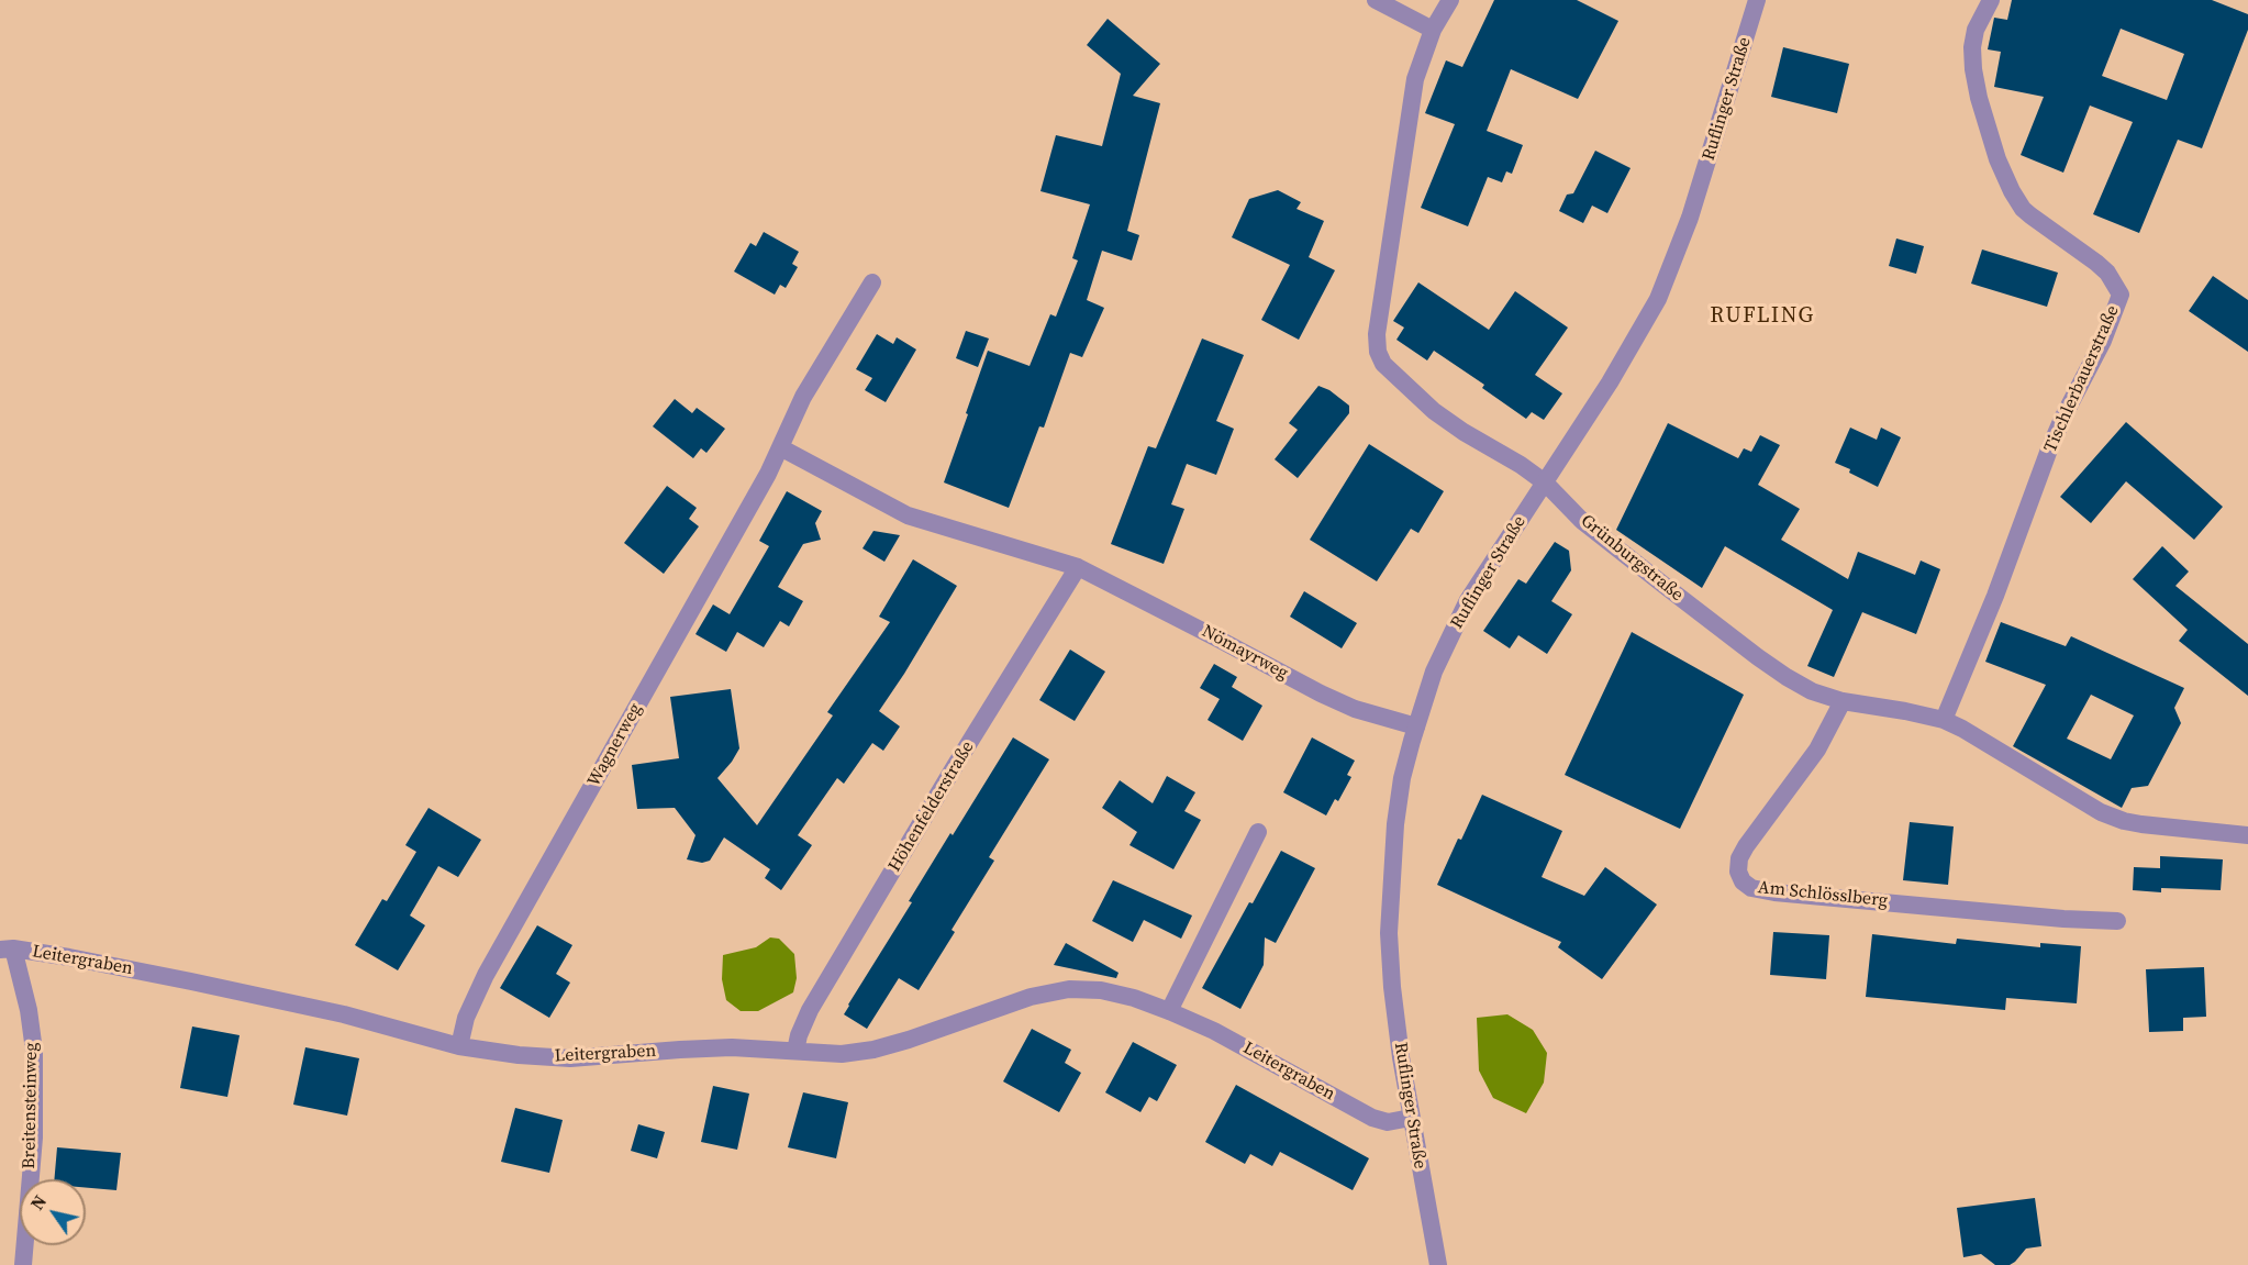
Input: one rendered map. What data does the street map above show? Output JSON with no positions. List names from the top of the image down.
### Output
{
  "streets": {
    "street": [
      "Ruflinger Straße",
      "Tischlerbauerstraße",
      "Grünburgstraße",
      "Nömayrweg",
      "Wagnerweg",
      "Höhenfelderstraße",
      "Am Schlösslberg",
      "Leitergraben",
      "Breitensteinweg"
    ]
  },
  "crossings": [
    ["Ruflinger Straße", "Grünburgstraße"],
    ["Ruflinger Straße", "Nömayrweg"],
    ["Ruflinger Straße", "Leitergraben"],
    ["Tischlerbauerstraße", "Grünburgstraße"],
    ["Grünburgstraße", "Am Schlösslberg"],
    ["Nömayrweg", "Höhenfelderstraße"],
    ["Wagnerweg", "Leitergraben"],
    ["Höhenfelderstraße", "Leitergraben"],
    ["Leitergraben", "Breitensteinweg"]
  ],
  "districts": ["RUFLING"],
  "north": "top left"
}
